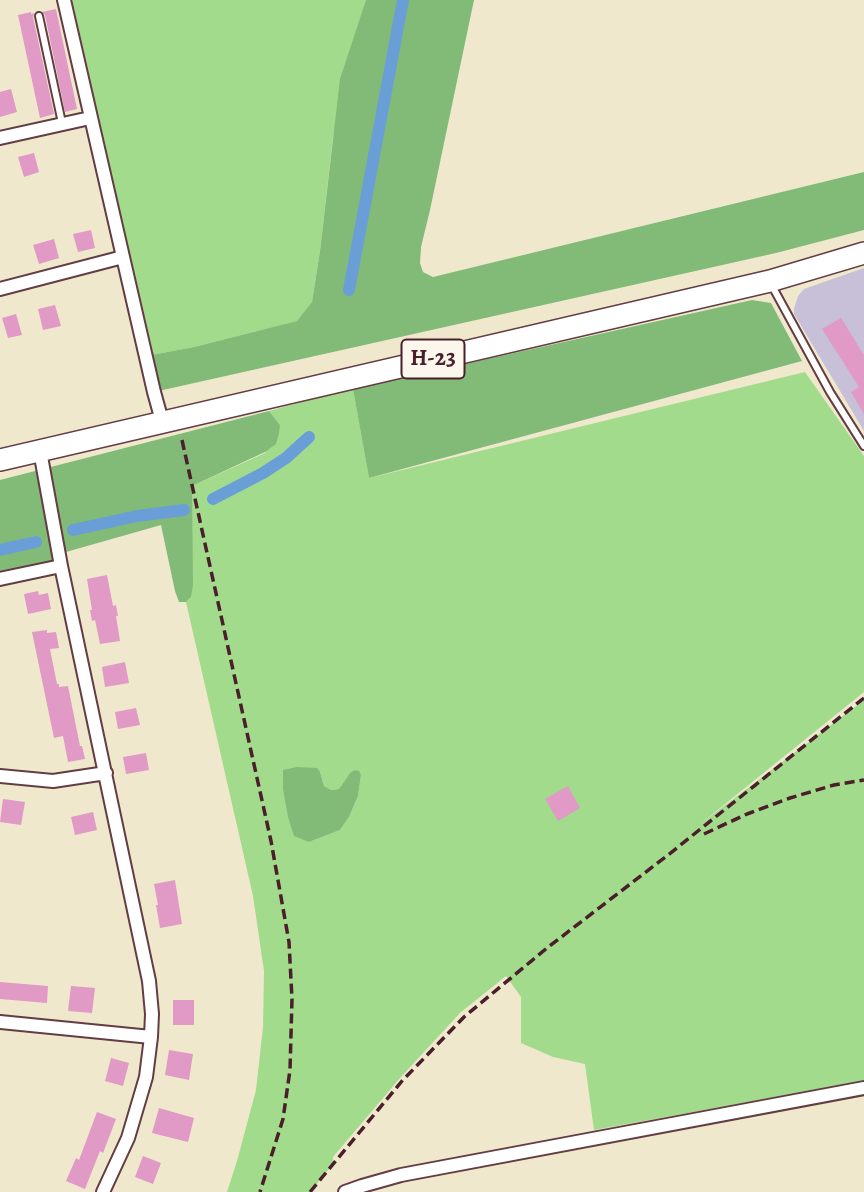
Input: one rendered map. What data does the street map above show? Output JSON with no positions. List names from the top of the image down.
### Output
{
  "streets": {
    "main road": ["Н-23"]
  }
}
